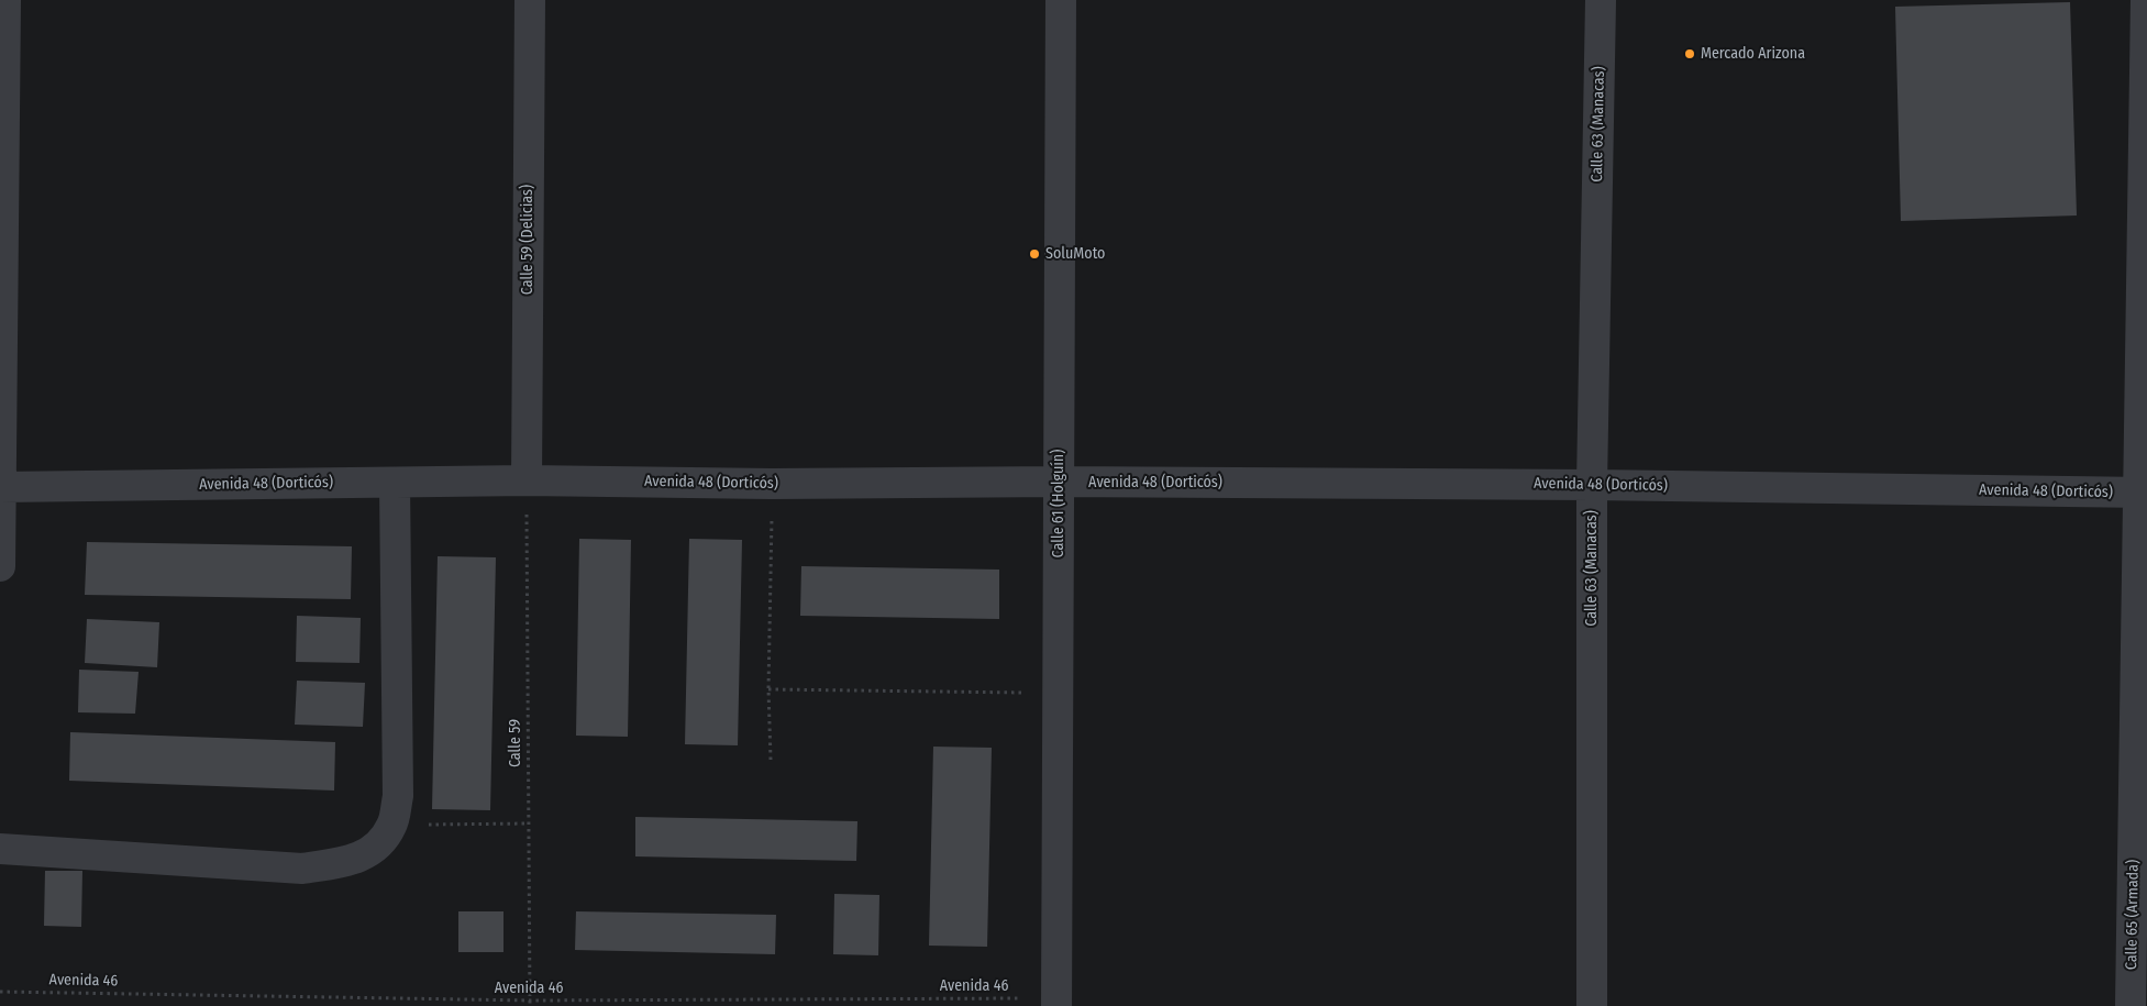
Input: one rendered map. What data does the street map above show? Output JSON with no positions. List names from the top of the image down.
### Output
{
  "streets": {
    "street": [
      "Calle 63 (Manacas)",
      "Calle 59 (Delicias)",
      "Avenida 48 (Dorticós)",
      "Calle 61 (Holguín)",
      "Calle 65 (Armada)"
    ],
    "path": ["Calle 59", "Avenida 46"]
  },
  "crossings": [
    ["Calle 63 (Manacas)", "Avenida 48 (Dorticós)"],
    ["Calle 59 (Delicias)", "Avenida 48 (Dorticós)"],
    ["Calle 59 (Delicias)", "Calle 59"],
    ["Avenida 48 (Dorticós)", "Calle 61 (Holguín)"],
    ["Avenida 48 (Dorticós)", "Calle 59"],
    ["Avenida 48 (Dorticós)", "Calle 65 (Armada)"],
    ["Calle 61 (Holguín)", "Avenida 46"],
    ["Calle 59", "Avenida 46"]
  ],
  "places": ["Mercado Arizona", "SoluMoto"]
}
